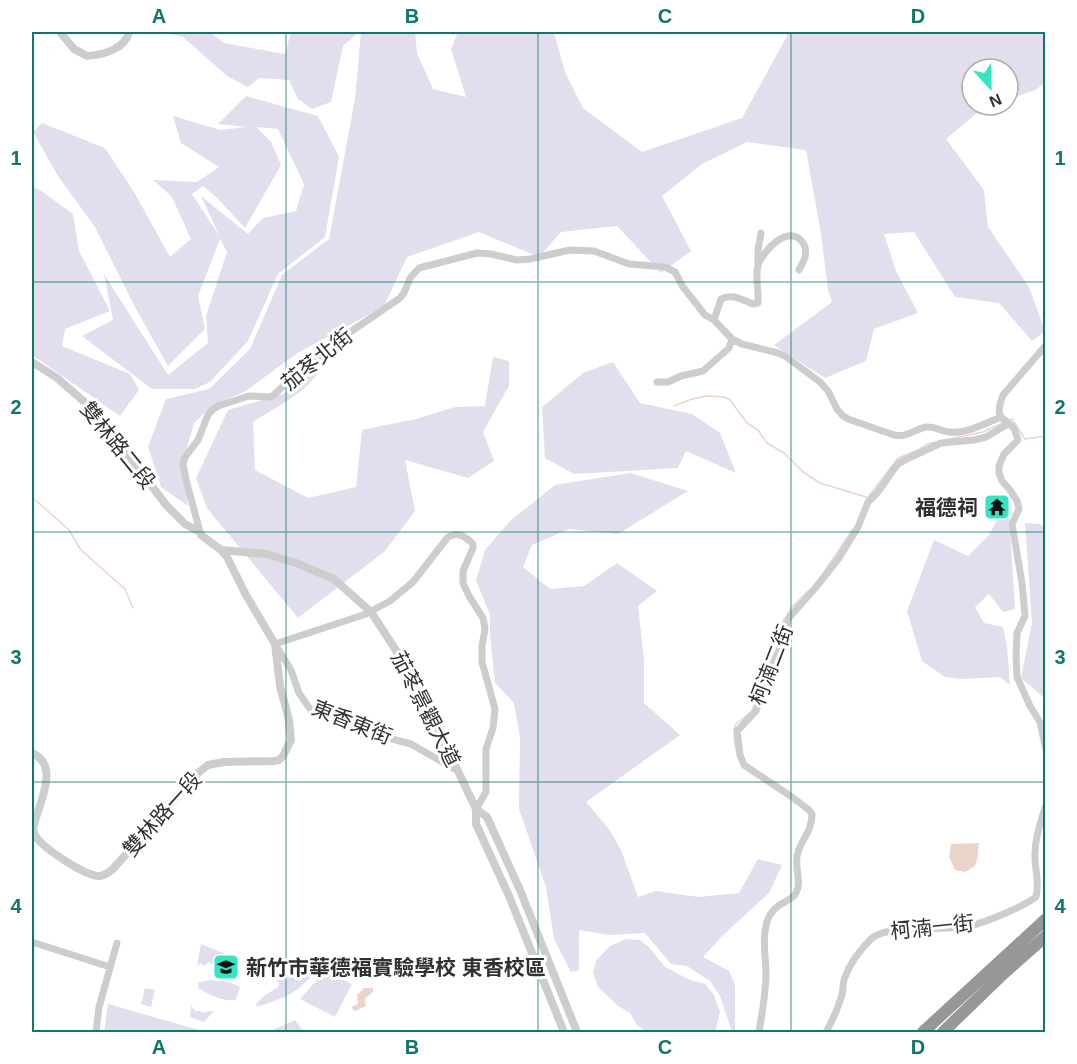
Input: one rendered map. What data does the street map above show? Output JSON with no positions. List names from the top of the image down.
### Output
{
  "streets": {
    "street": [
      "茄苳北街",
      "雙林路二段",
      "柯湳二街",
      "茄苳景觀大道",
      "東香東街",
      "雙林路一段",
      "柯湳一街"
    ]
  },
  "crossings": [
    ["茄苳北街", "雙林路二段"],
    ["茄苳景觀大道", "東香東街"],
    ["東香東街", "雙林路一段"]
  ],
  "places": {
    "temple": ["福德祠"],
    "school or university": ["新竹市華德福實驗學校 東香校區"]
  },
  "north": "bottom",
  "grid": {
    "columns": [
      "A",
      "B",
      "C",
      "D"
    ],
    "rows": [
      "1",
      "2",
      "3",
      "4"
    ]
  }
}
